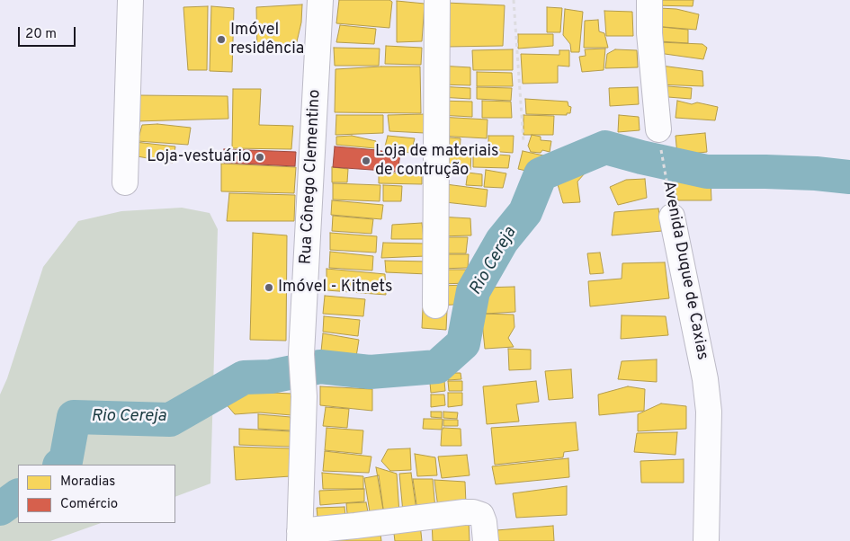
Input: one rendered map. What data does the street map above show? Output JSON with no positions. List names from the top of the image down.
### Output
{
  "streets": {
    "street": ["Rua Cônego Clementino", "Avenida Duque de Caxias"]
  },
  "water": ["Rio Cereja"],
  "places": [
    "Imóvel residência",
    "Loja-vestuário",
    "Loja de materiais de contrução",
    "Imóvel - Kitnets"
  ],
  "legend": ["Moradias", "Comércio"],
  "scale_bar": "20 m"
}
